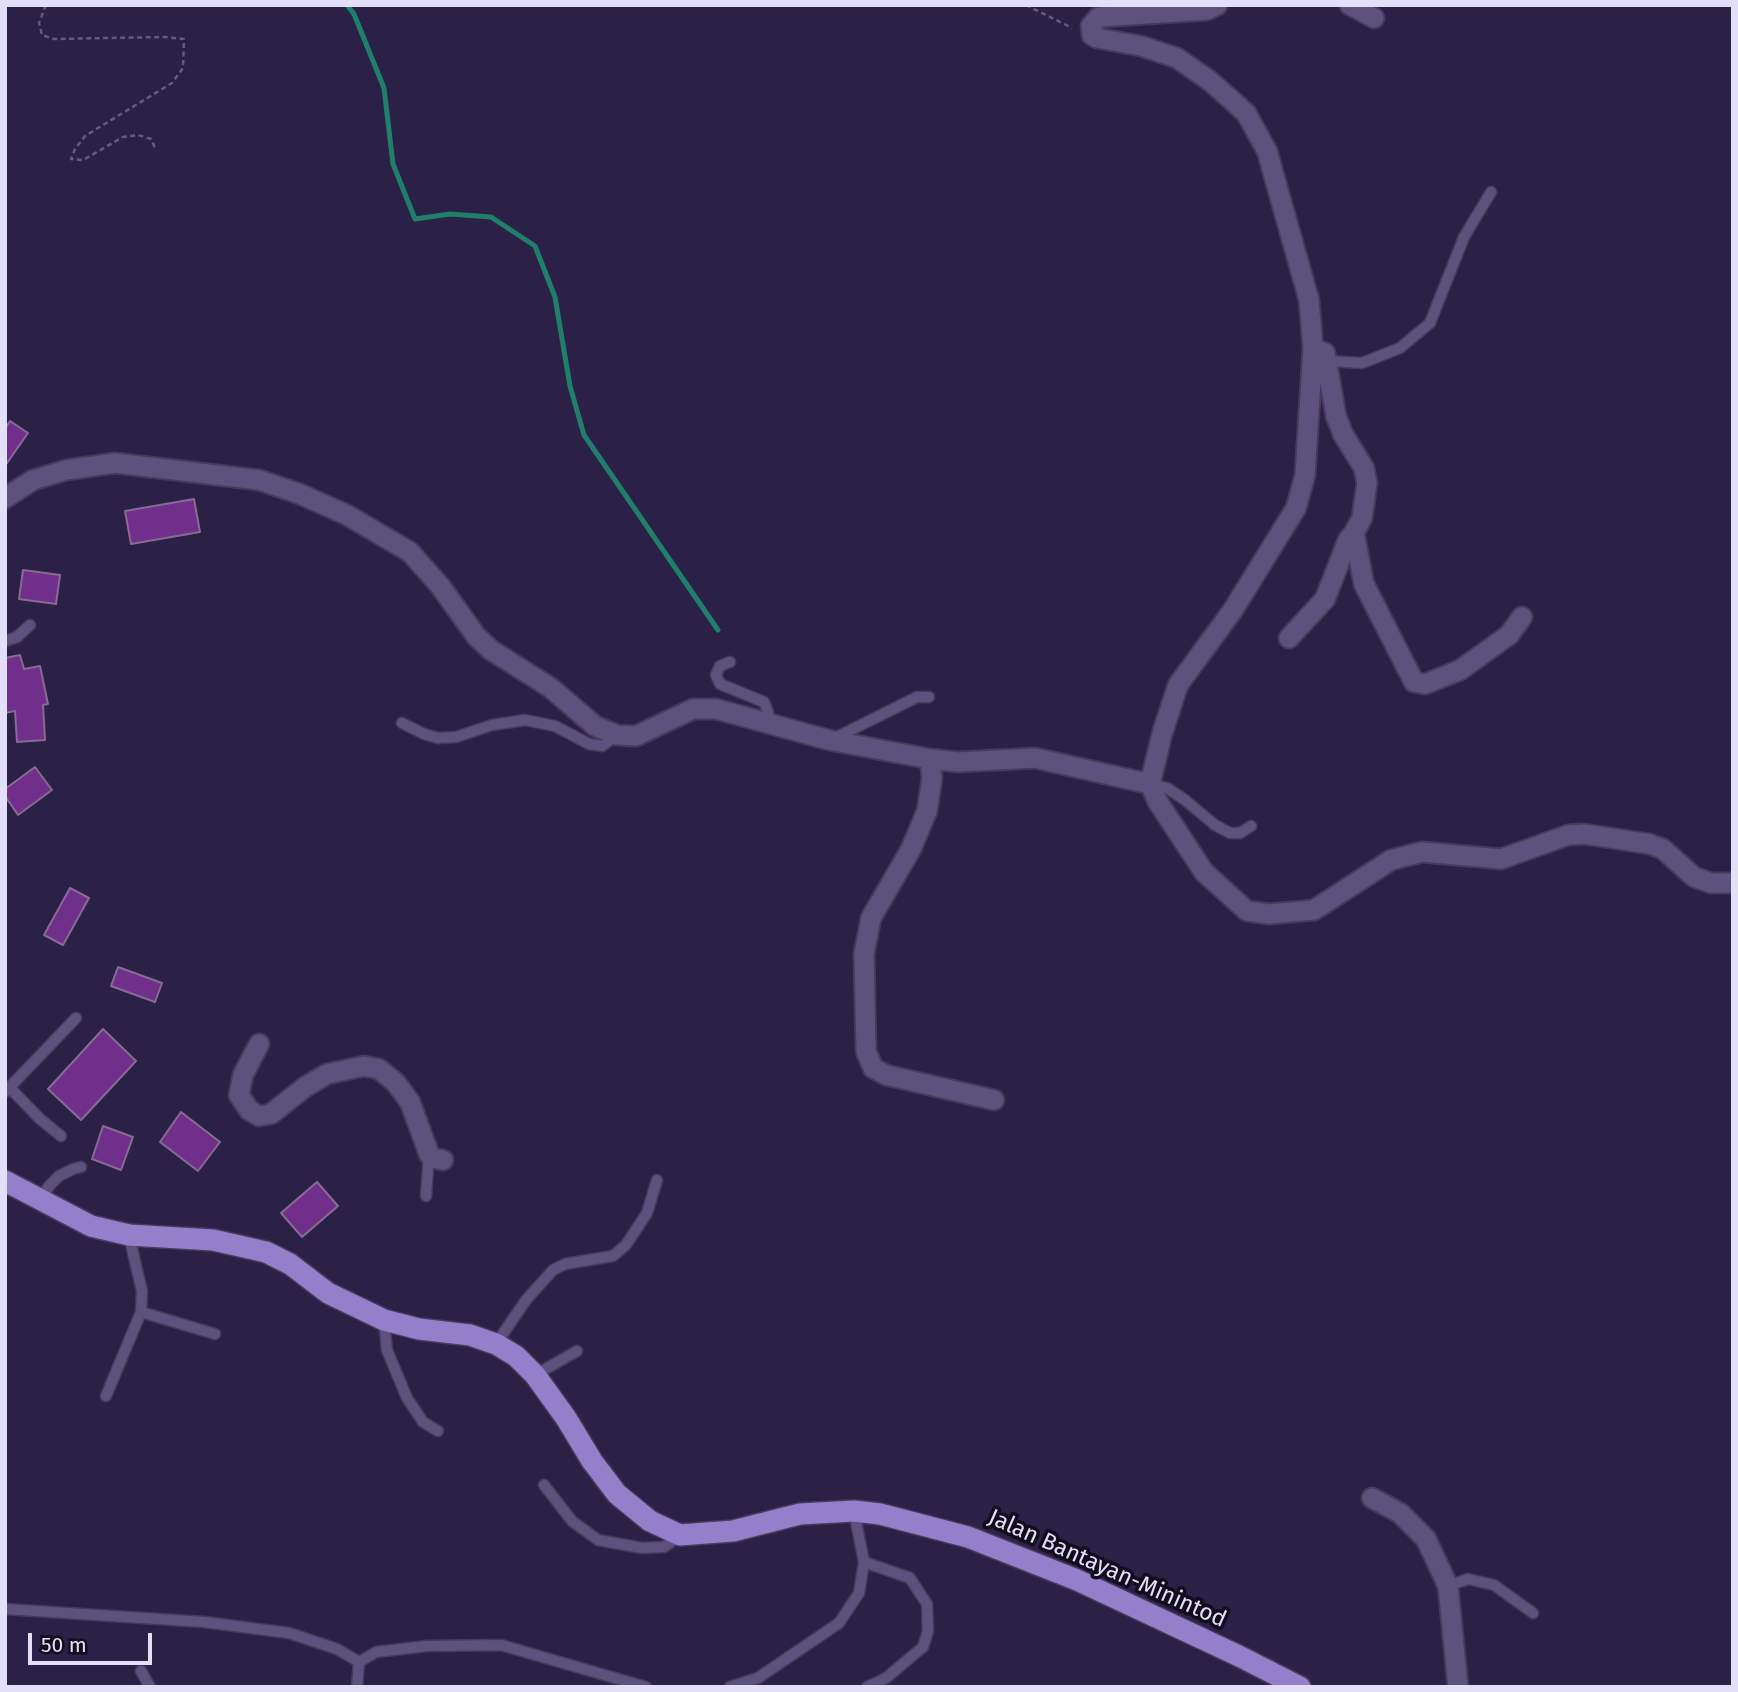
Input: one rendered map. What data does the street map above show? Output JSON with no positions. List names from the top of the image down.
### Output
{
  "streets": {
    "main road": ["Jalan Bantayan-Minintod"]
  },
  "scale_bar": "50 m"
}
